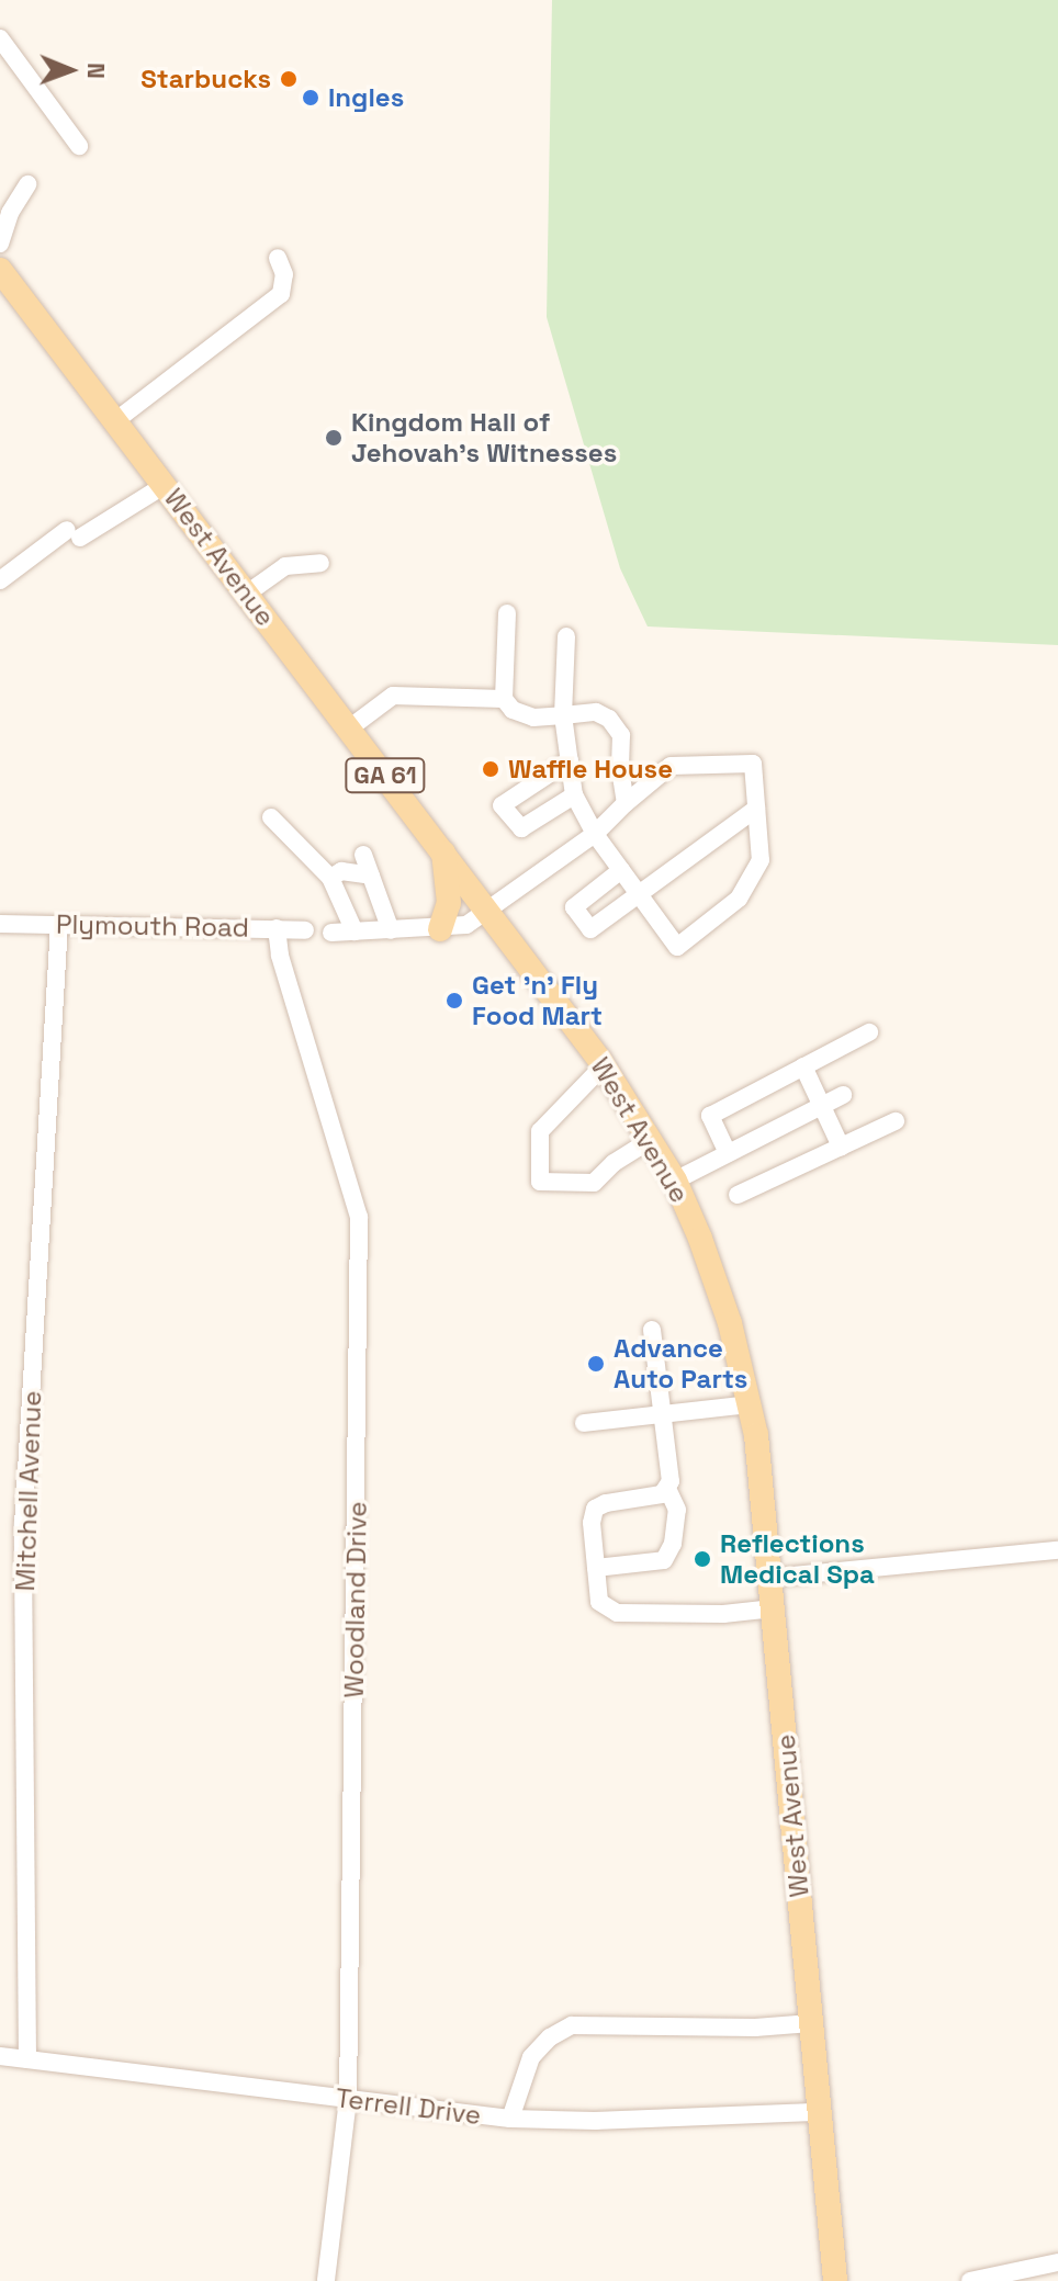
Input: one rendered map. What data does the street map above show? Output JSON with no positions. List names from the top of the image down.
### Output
{
  "streets": {
    "main road": ["West Avenue", "GA 61"],
    "street": [
      "Plymouth Road",
      "Mitchell Avenue",
      "Woodland Drive",
      "Terrell Drive"
    ]
  },
  "crossings": [
    ["West Avenue", "Terrell Drive"],
    ["Plymouth Road", "Mitchell Avenue"],
    ["Plymouth Road", "Woodland Drive"],
    ["Mitchell Avenue", "Terrell Drive"],
    ["Woodland Drive", "Terrell Drive"]
  ],
  "places": [
    "Starbucks",
    "Ingles",
    "Kingdom Hall of Jehovah’s Witnesses",
    "Waffle House",
    "Get 'n' Fly Food Mart",
    "Advance Auto Parts",
    "Reflections Medical Spa"
  ],
  "north": "right"
}
